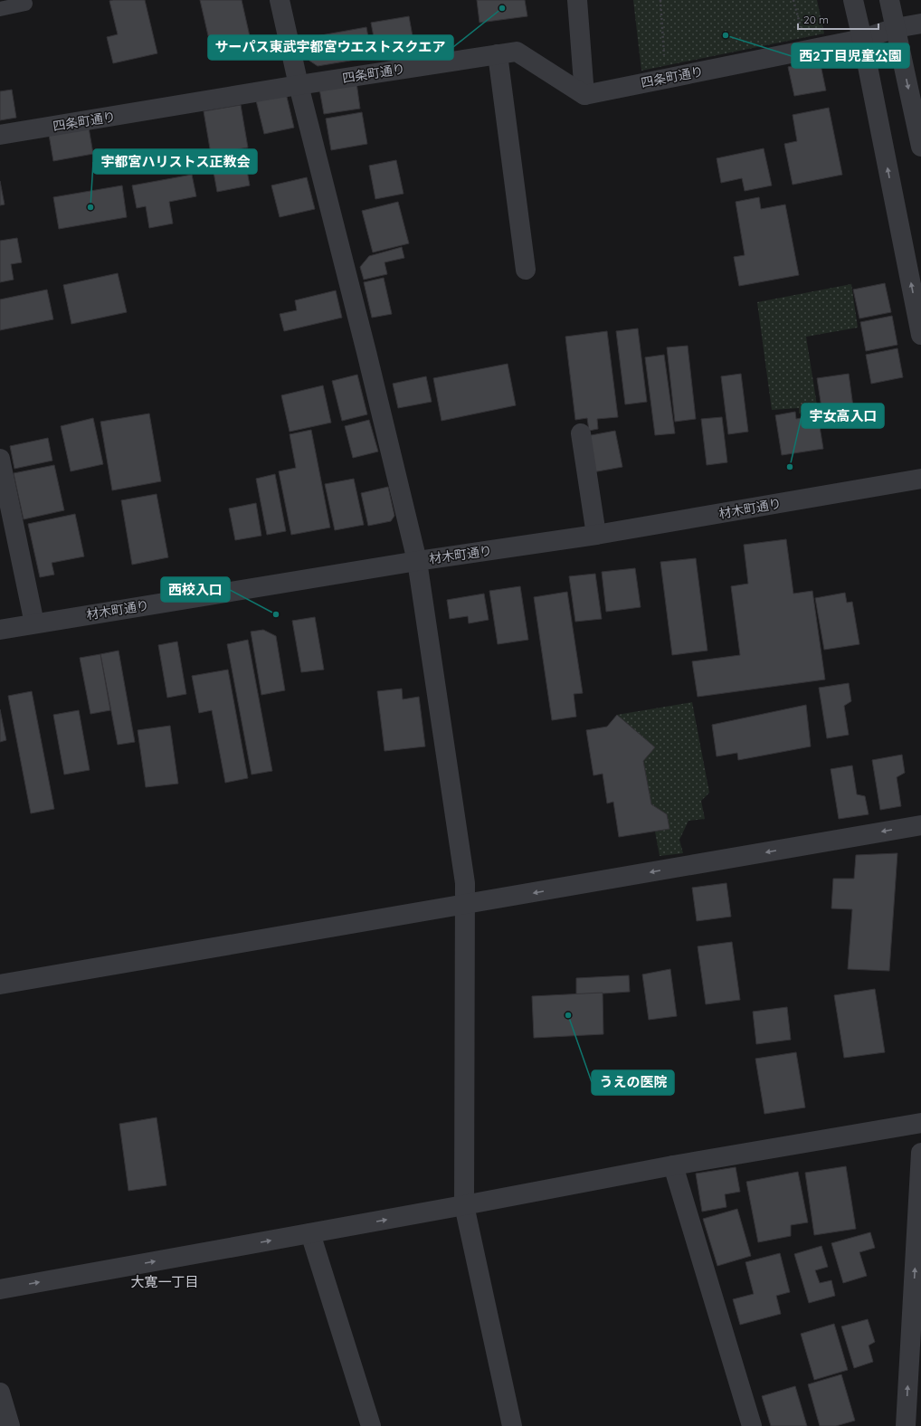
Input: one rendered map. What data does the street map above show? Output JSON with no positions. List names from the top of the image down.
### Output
{
  "streets": {
    "street": ["四条町通り", "材木町通り"]
  },
  "districts": ["大寛一丁目"],
  "places": [
    "サーパス東武宇都宮ウエストスクエア",
    "西2丁目児童公園",
    "宇都宮ハリストス正教会",
    "宇女高入口",
    "西校入口",
    "うえの医院"
  ],
  "scale_bar": "20 m"
}
